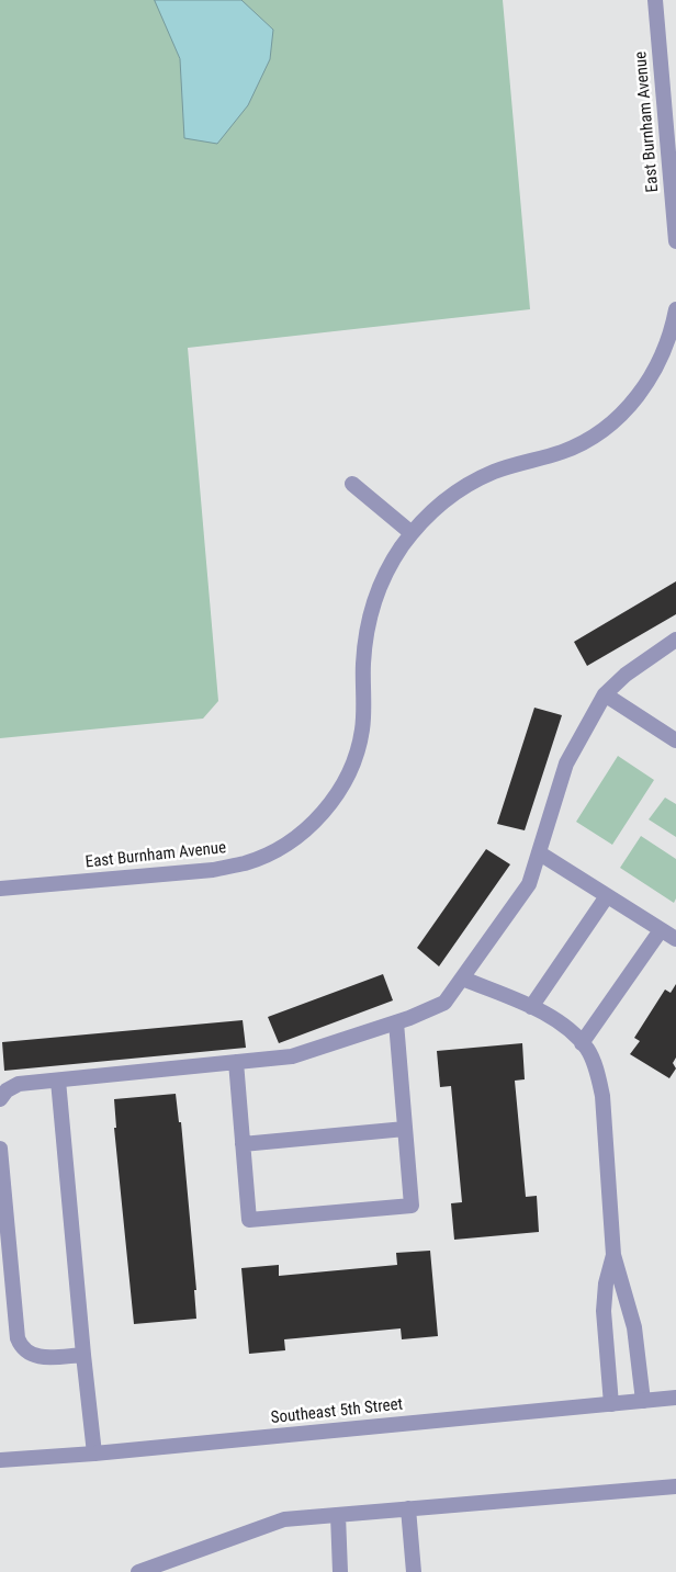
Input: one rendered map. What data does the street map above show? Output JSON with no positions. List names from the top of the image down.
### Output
{
  "streets": {
    "street": ["East Burnham Avenue", "Southeast 5th Street"]
  }
}
